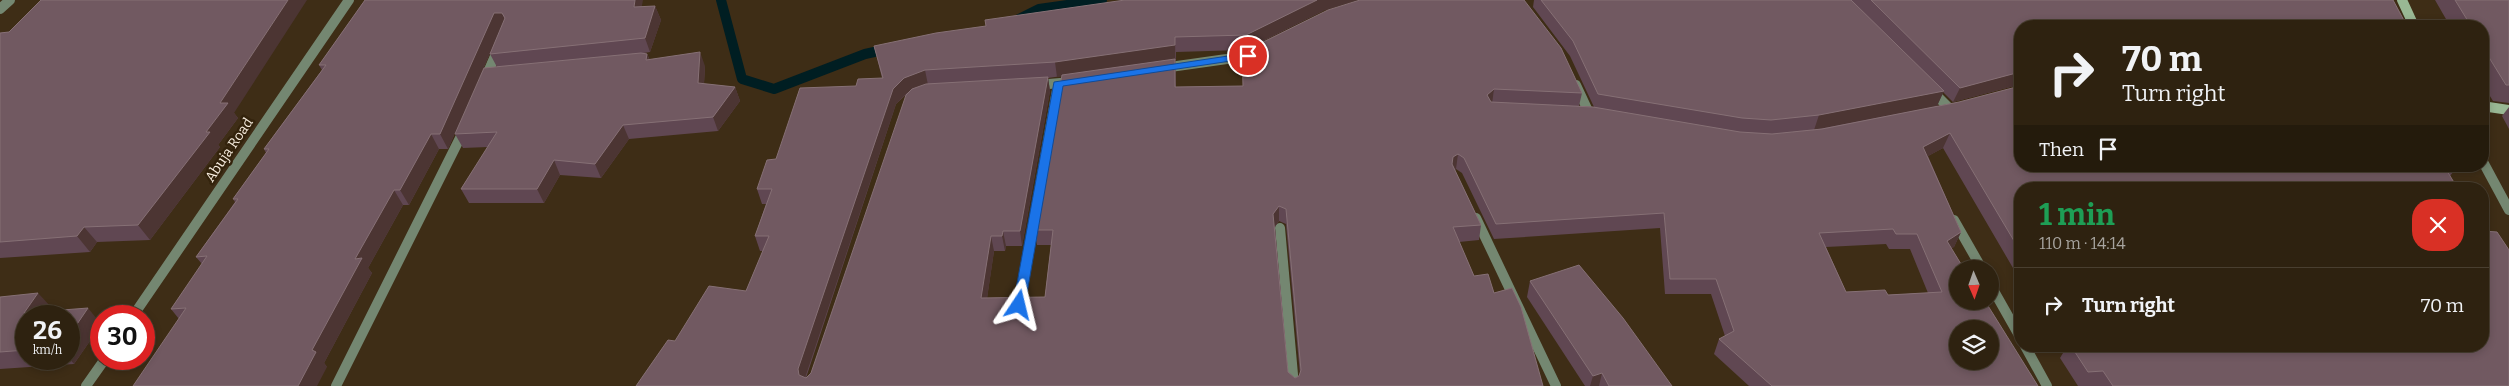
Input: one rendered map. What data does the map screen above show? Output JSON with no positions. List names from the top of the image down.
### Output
{
  "streets": {
    "street": ["Abuja Road"]
  },
  "north": "bottom",
  "page": {
    "turn": ["70 m", "Turn right"],
    "then": "Then",
    "heading": ["1 min", "110 m · 14:14"],
    "list": [
      {
        "name": "Turn right",
        "value": "70 m"
      }
    ],
    "speed": "26 km/h",
    "limit": "30"
  }
}
